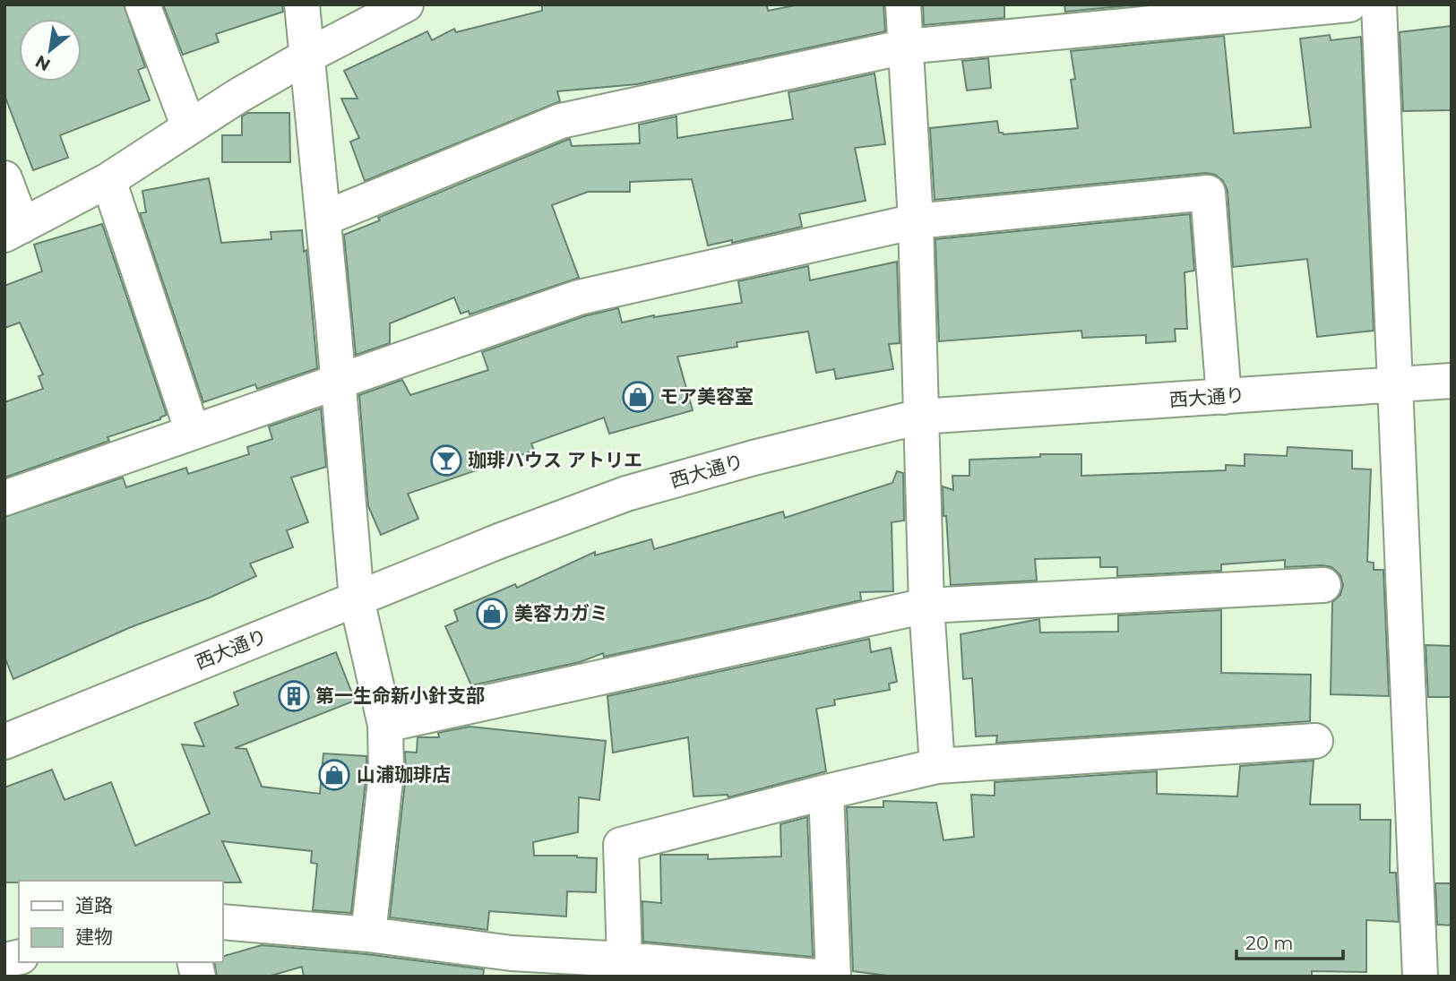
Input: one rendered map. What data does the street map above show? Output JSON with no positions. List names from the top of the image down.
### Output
{
  "streets": {
    "street": ["西大通り"]
  },
  "places": {
    "shop": ["モア美容室", "美容カガミ", "山浦珈琲店"],
    "bar": ["珈琲ハウス アトリエ"],
    "building": ["第一生命新小針支部"]
  },
  "legend": ["道路", "建物"],
  "scale_bar": "20 m",
  "north": "bottom left"
}
